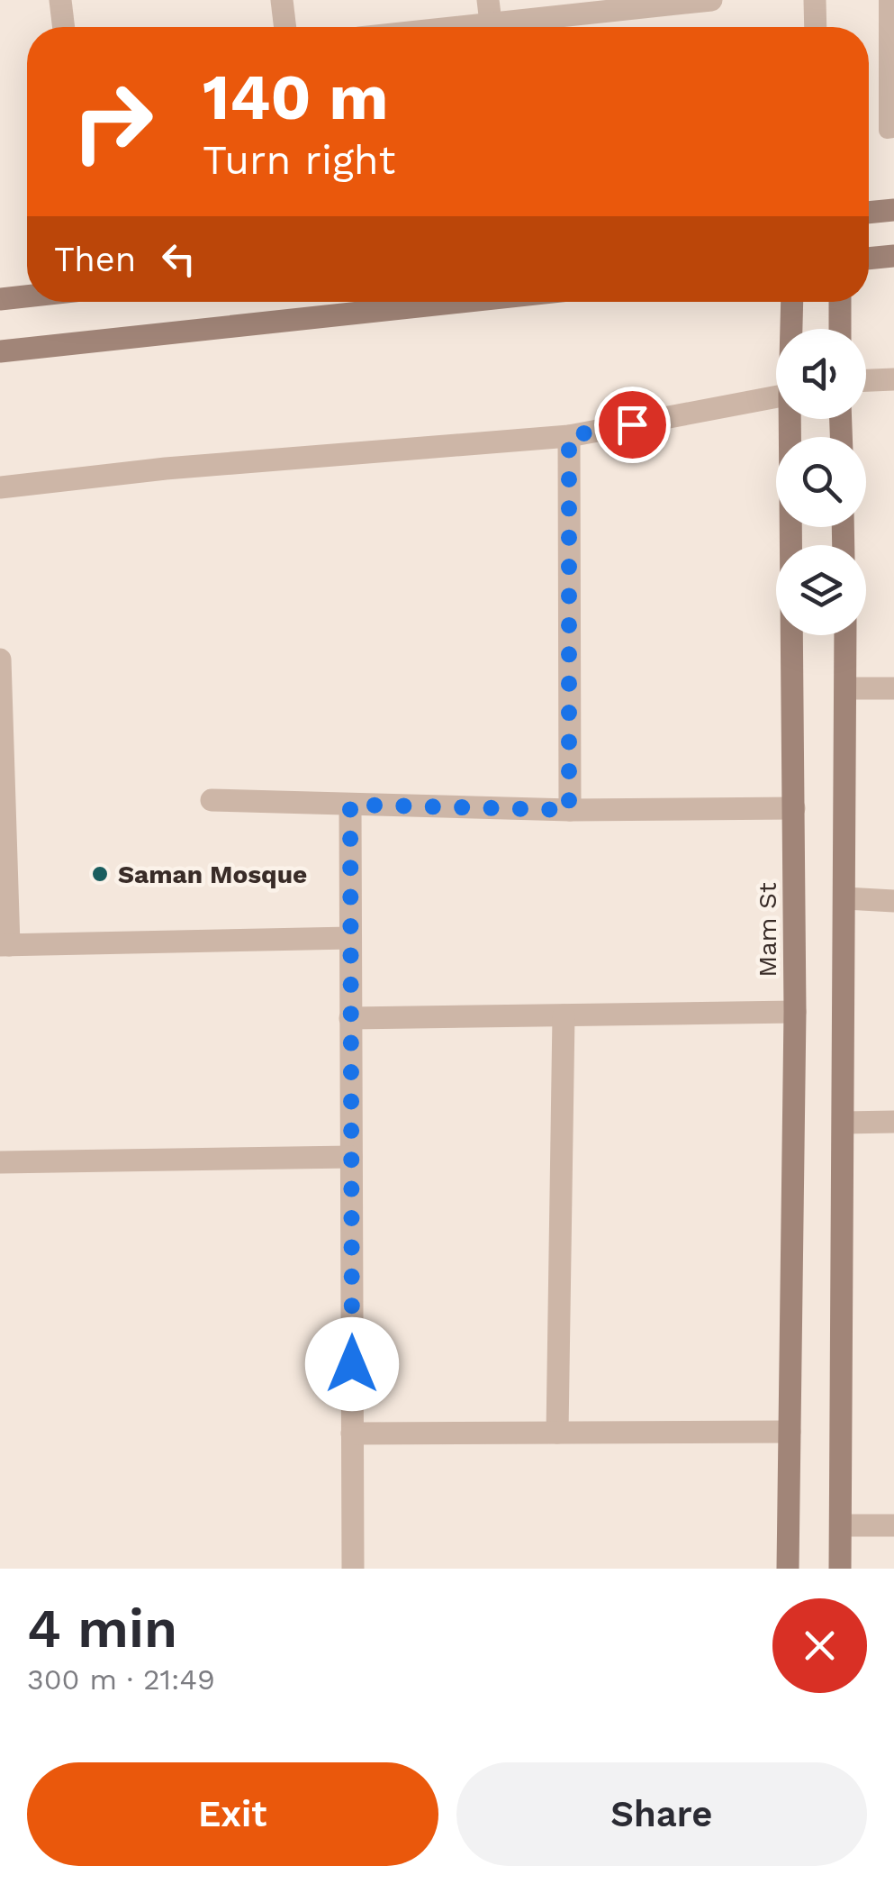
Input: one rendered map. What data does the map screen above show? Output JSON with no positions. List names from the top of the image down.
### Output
{
  "streets": {
    "main road": ["Mam St"]
  },
  "places": ["Saman Mosque"],
  "page": {
    "turn": ["140 m", "Turn right"],
    "then": "Then",
    "heading": ["4 min", "300 m · 21:49"],
    "buttons": ["Exit", "Share"]
  }
}
